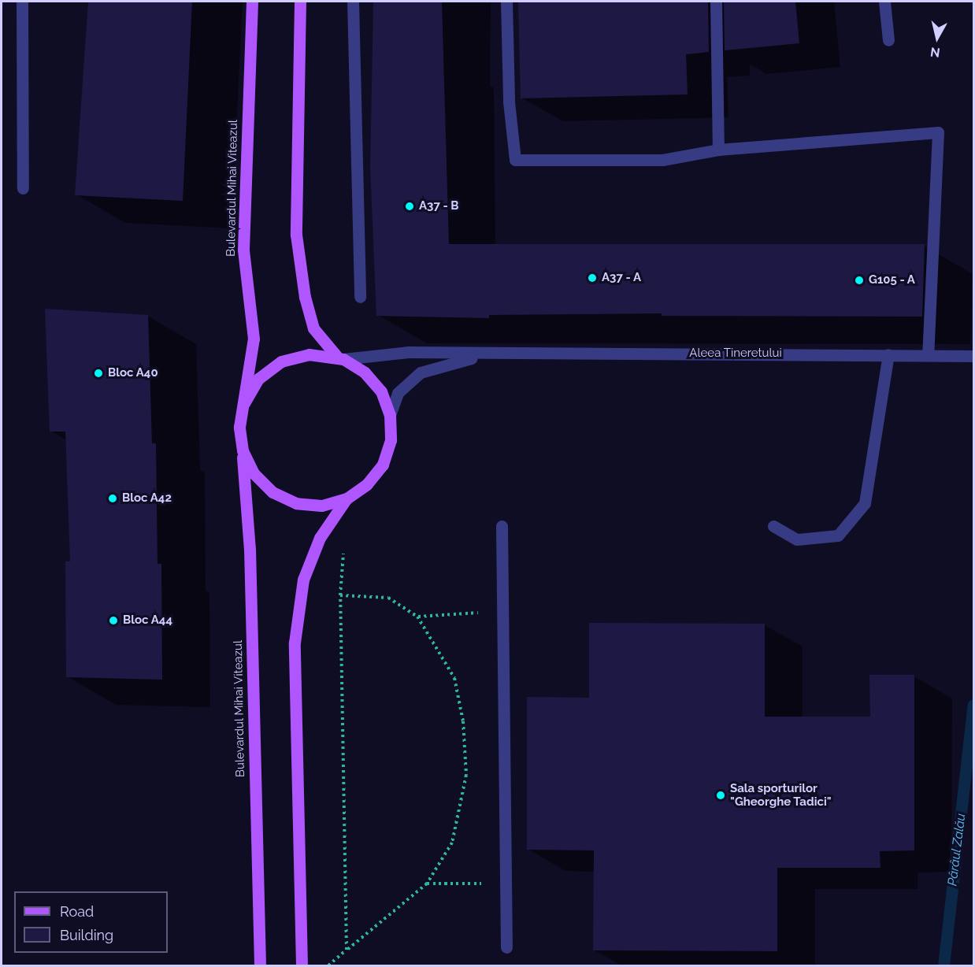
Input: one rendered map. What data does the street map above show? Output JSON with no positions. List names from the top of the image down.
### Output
{
  "streets": {
    "main road": ["Bulevardul Mihai Viteazul"],
    "street": ["Aleea Tineretului"]
  },
  "crossings": [
    ["Bulevardul Mihai Viteazul", "Aleea Tineretului"]
  ],
  "water": ["Pârâul Zalău"],
  "places": [
    "A37 - B",
    "A37 - A",
    "G105 - A",
    "Bloc A40",
    "Bloc A42",
    "Bloc A44",
    "Sala sporturilor \"Gheorghe Tadici\""
  ],
  "legend": ["Road", "Building"],
  "north": "bottom"
}
